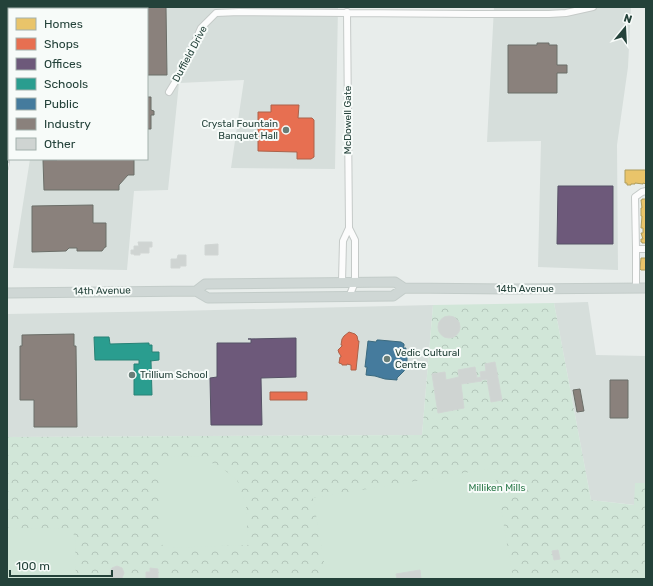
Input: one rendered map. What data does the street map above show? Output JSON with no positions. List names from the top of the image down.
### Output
{
  "streets": {
    "main road": ["14th Avenue"],
    "street": ["Duffield Drive", "McDowell Gate"]
  },
  "crossings": [
    ["Duffield Drive", "McDowell Gate"],
    ["McDowell Gate", "14th Avenue"]
  ],
  "parks": ["Milliken Mills"],
  "places": ["Crystal Fountain Banquet Hall", "Vedic Cultural Centre", "Trillium School"],
  "legend": [
    "Homes",
    "Shops",
    "Offices",
    "Schools",
    "Public",
    "Industry",
    "Other"
  ],
  "scale_bar": "100 m",
  "north": "top"
}
